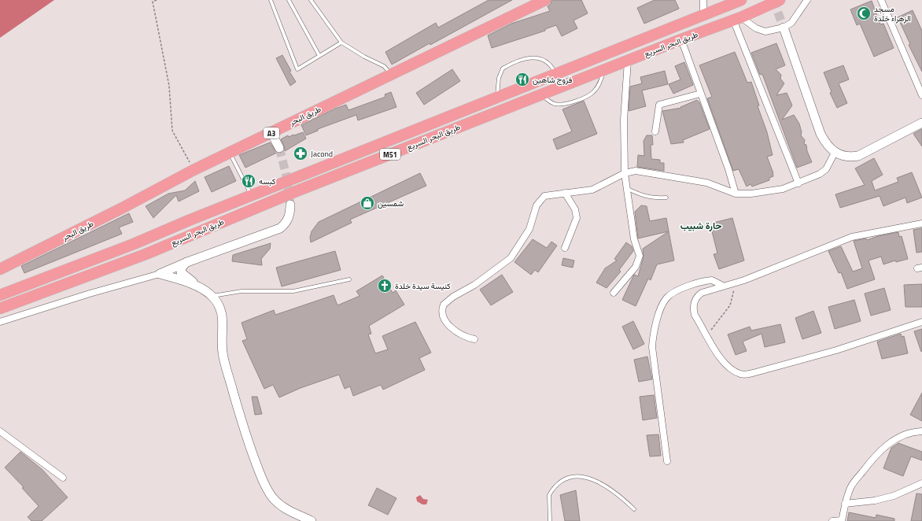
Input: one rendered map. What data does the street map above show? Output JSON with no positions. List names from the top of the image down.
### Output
{
  "streets": {
    "highway": [
      "طريق البحر السريع",
      "طريق البحر",
      "A3",
      "M51"
    ]
  },
  "districts": ["حارة شبيب"],
  "places": {
    "mosque": ["مسجد الزهراء خلدة"],
    "restaurant": ["فروج شاهين", "كبسه"],
    "pharmacy": ["Jacond"],
    "shop": ["شمسين"],
    "church": ["كنيسة سيدة خلدة"]
  }
}
